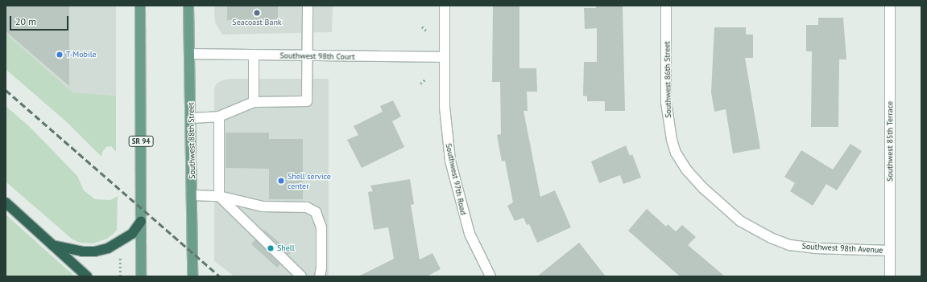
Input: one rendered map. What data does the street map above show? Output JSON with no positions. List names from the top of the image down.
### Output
{
  "streets": {
    "main road": ["Southwest 88th Street", "SR 94"],
    "street": [
      "Southwest 98th Court",
      "Southwest 86th Street",
      "Southwest 85th Terrace",
      "Southwest 97th Road",
      "Southwest 98th Avenue"
    ]
  },
  "crossings": [
    ["Southwest 98th Court", "Southwest 88th Street"],
    ["Southwest 98th Court", "Southwest 97th Road"],
    ["Southwest 86th Street", "Southwest 98th Avenue"],
    ["Southwest 85th Terrace", "Southwest 98th Avenue"]
  ],
  "places": [
    "Seacoast Bank",
    "T-Mobile",
    "Shell service center",
    "Shell"
  ],
  "scale_bar": "20 m"
}
